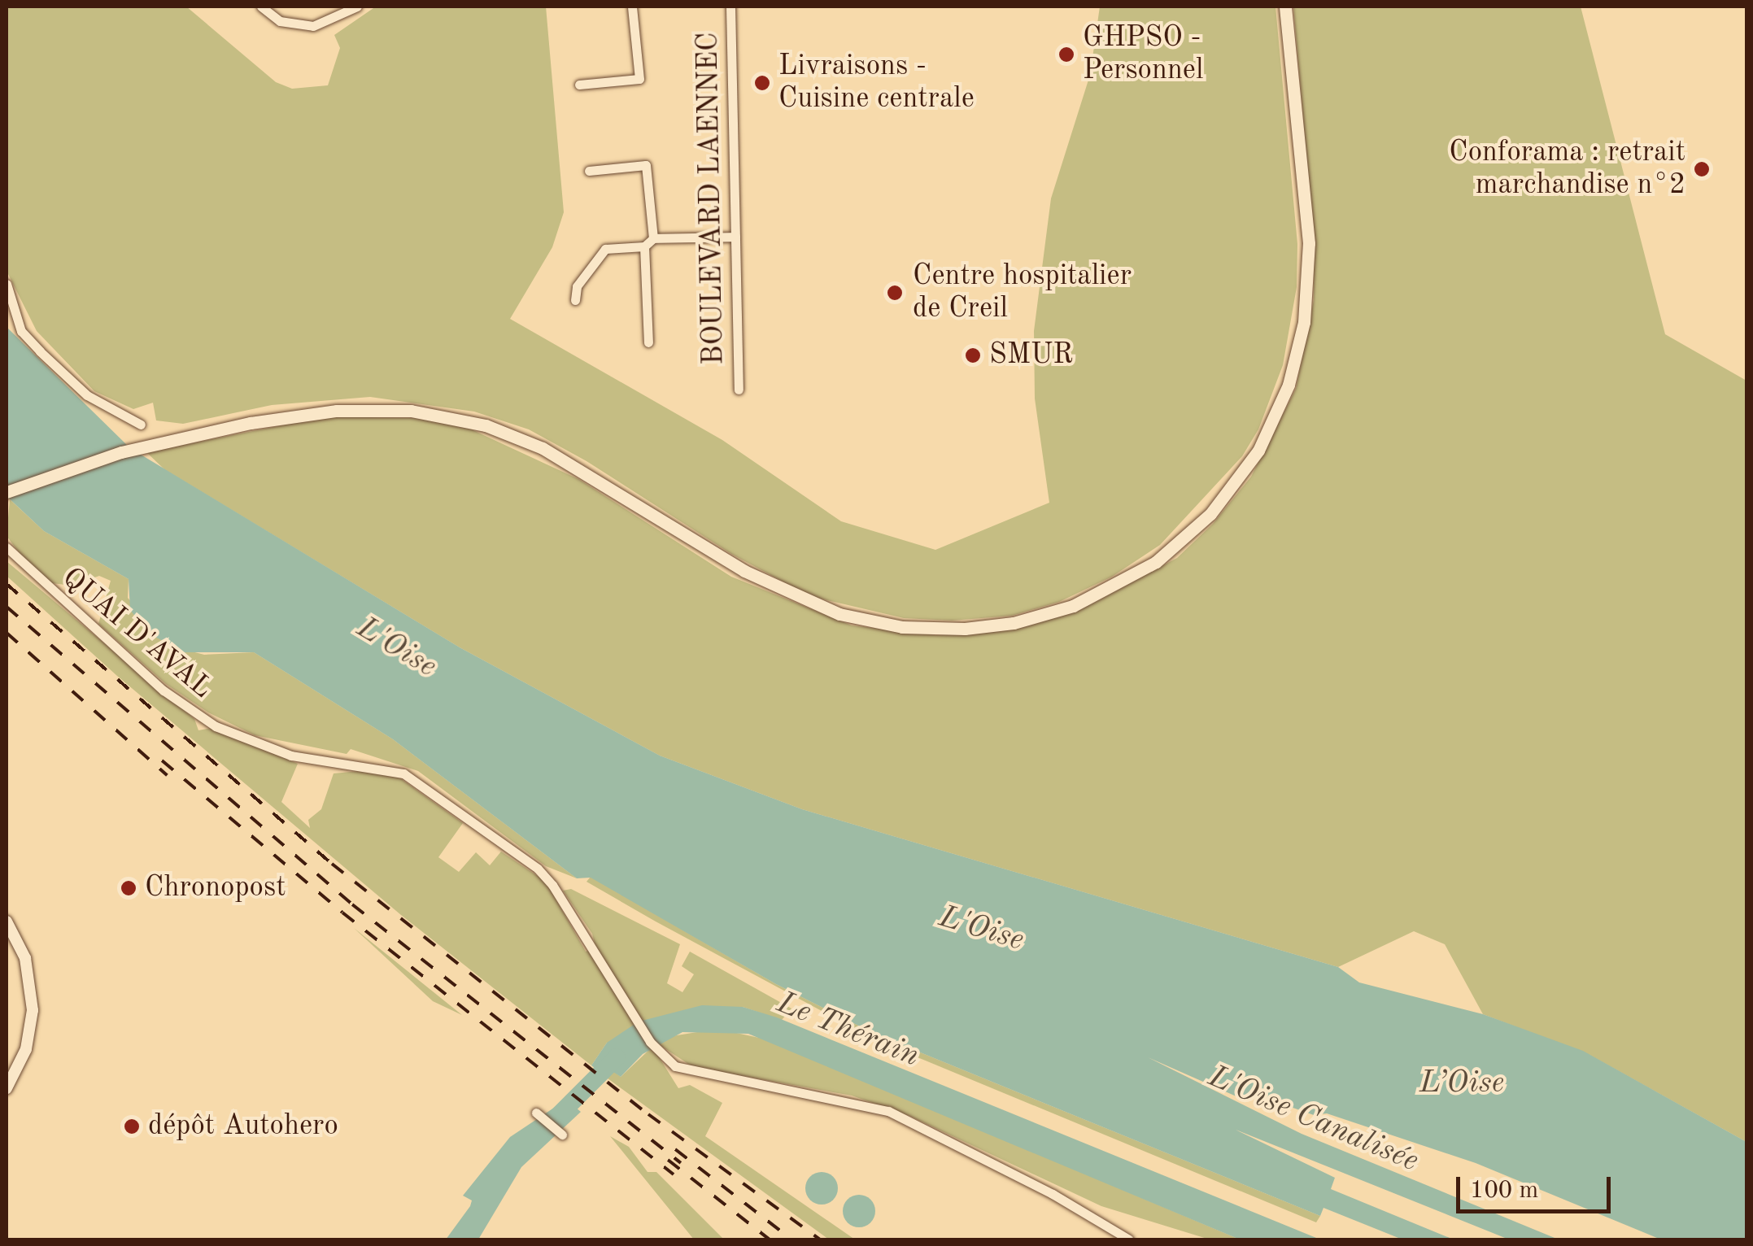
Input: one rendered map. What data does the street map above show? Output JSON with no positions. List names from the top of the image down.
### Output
{
  "streets": {
    "street": ["BOULEVARD LAENNEC", "QUAI D'AVAL"]
  },
  "water": [
    "L'Oise",
    "Le Thérain",
    "L’Oise",
    "L'Oise Canalisée"
  ],
  "places": [
    "GHPSO - Personnel",
    "Livraisons - Cuisine centrale",
    "Conforama : retrait marchandise n°2",
    "Centre hospitalier de Creil",
    "SMUR",
    "Chronopost",
    "dépôt Autohero"
  ],
  "scale_bar": "100 m"
}
